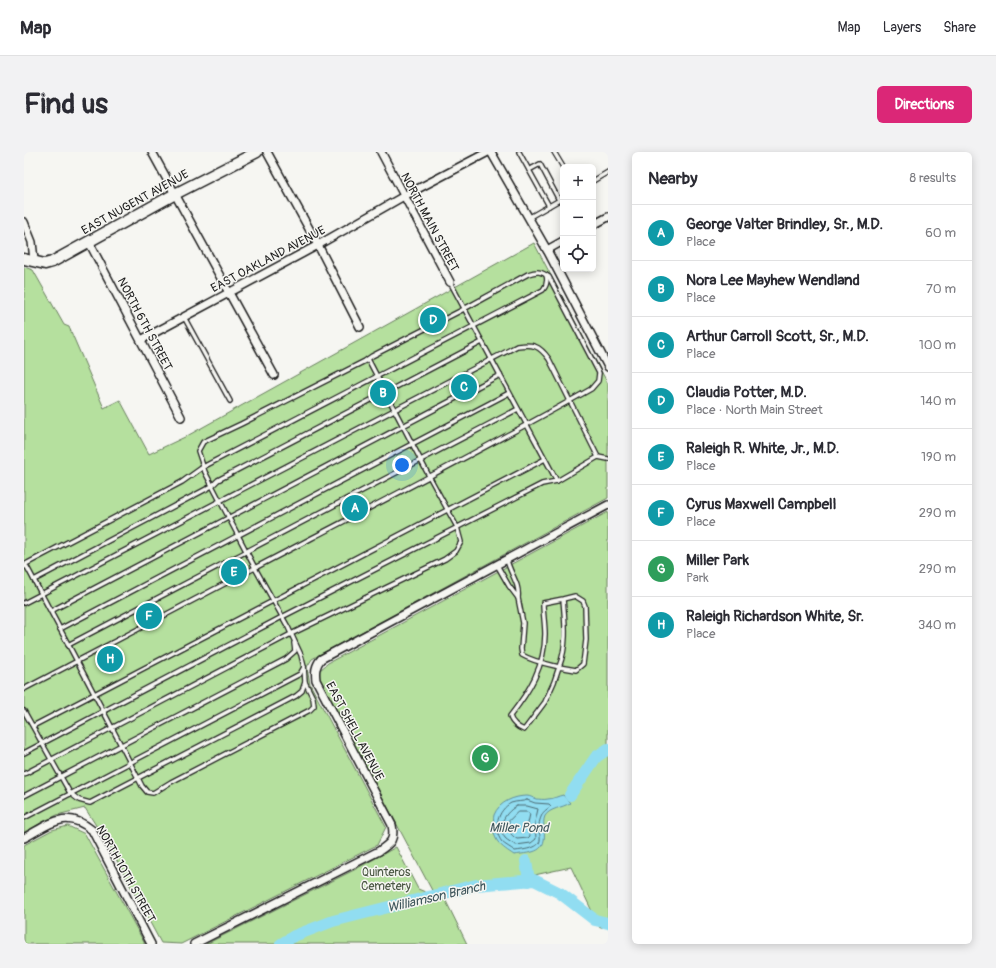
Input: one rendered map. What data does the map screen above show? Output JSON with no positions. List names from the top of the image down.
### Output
{
  "streets": {
    "street": [
      "EAST NUGENT AVENUE",
      "NORTH MAIN STREET",
      "EAST OAKLAND AVENUE",
      "NORTH 6TH STREET",
      "EAST SHELL AVENUE",
      "NORTH 10TH STREET"
    ]
  },
  "crossings": [
    ["EAST NUGENT AVENUE", "NORTH 6TH STREET"],
    ["NORTH MAIN STREET", "EAST OAKLAND AVENUE"],
    ["EAST OAKLAND AVENUE", "NORTH 6TH STREET"]
  ],
  "water": ["Miller Pond", "Williamson Branch"],
  "parks": ["Quinteros Cemetery"],
  "page": {
    "header": "Map",
    "nav": ["Map", "Layers", "Share"],
    "buttons": "Directions",
    "title": "Find us",
    "heading": ["Nearby", "8 results"],
    "map_buttons": ["+", "−"],
    "list": [
      {
        "mark": "A",
        "name": "George Valter Brindley, Sr., M.D.",
        "note": "Place",
        "value": "60 m"
      },
      {
        "mark": "B",
        "name": "Nora Lee Mayhew Wendland",
        "note": "Place",
        "value": "70 m"
      },
      {
        "mark": "C",
        "name": "Arthur Carroll Scott, Sr., M.D.",
        "note": "Place",
        "value": "100 m"
      },
      {
        "mark": "D",
        "name": "Claudia Potter, M.D.",
        "note": "Place · North Main Street",
        "value": "140 m"
      },
      {
        "mark": "E",
        "name": "Raleigh R. White, Jr., M.D.",
        "note": "Place",
        "value": "190 m"
      },
      {
        "mark": "F",
        "name": "Cyrus Maxwell Campbell",
        "note": "Place",
        "value": "290 m"
      },
      {
        "mark": "G",
        "name": "Miller Park",
        "note": "Park",
        "value": "290 m"
      },
      {
        "mark": "H",
        "name": "Raleigh Richardson White, Sr.",
        "note": "Place",
        "value": "340 m"
      }
    ],
    "pins": [
      "D",
      "C",
      "B",
      "A",
      "E",
      "F",
      "H",
      "G"
    ]
  }
}
